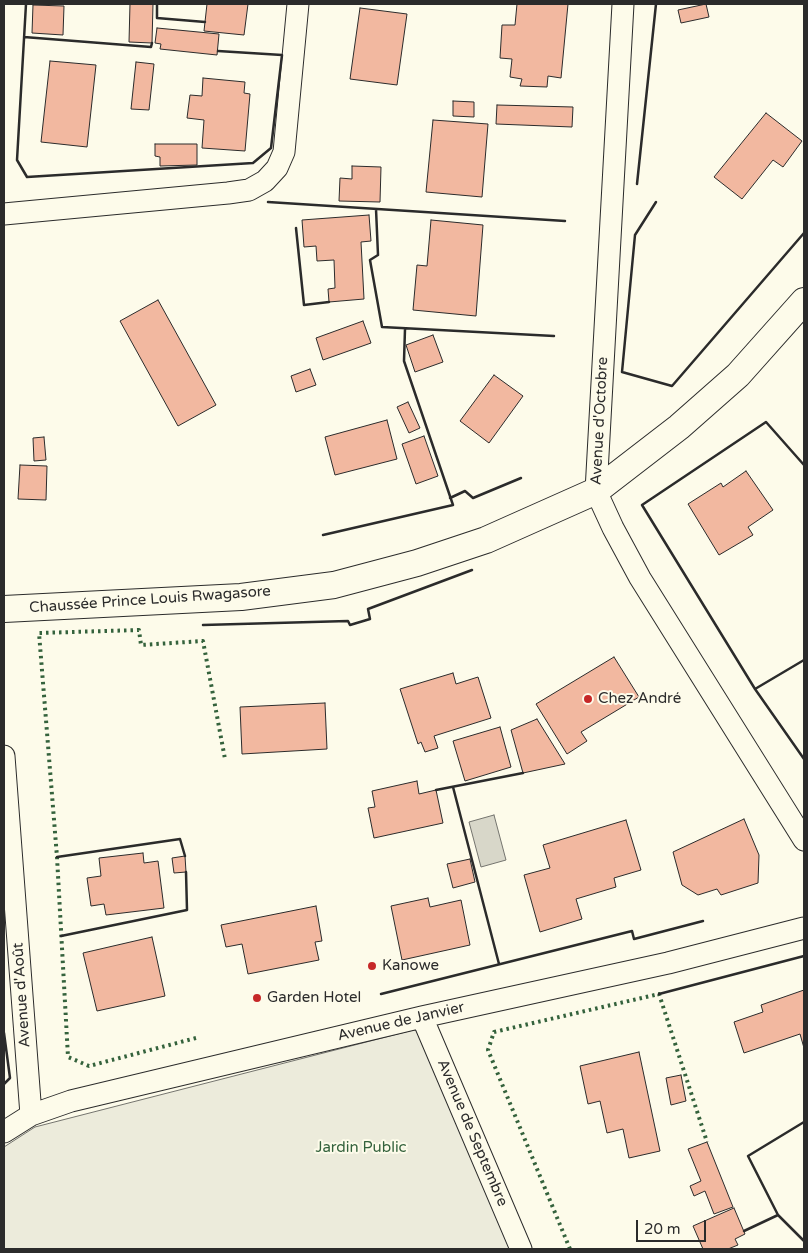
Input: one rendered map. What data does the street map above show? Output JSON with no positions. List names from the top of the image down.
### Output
{
  "streets": {
    "street": [
      "Avenue d'Octobre",
      "Chaussée Prince Louis Rwagasore",
      "Avenue d'Août",
      "Avenue de Janvier",
      "Avenue de Septembre"
    ]
  },
  "crossings": [
    ["Avenue d'Octobre", "Chaussée Prince Louis Rwagasore"],
    ["Avenue d'Août", "Avenue de Janvier"],
    ["Avenue de Janvier", "Avenue de Septembre"]
  ],
  "parks": ["Jardin Public"],
  "places": ["Chez André", "Kanowe", "Garden Hotel"],
  "scale_bar": "20 m"
}
